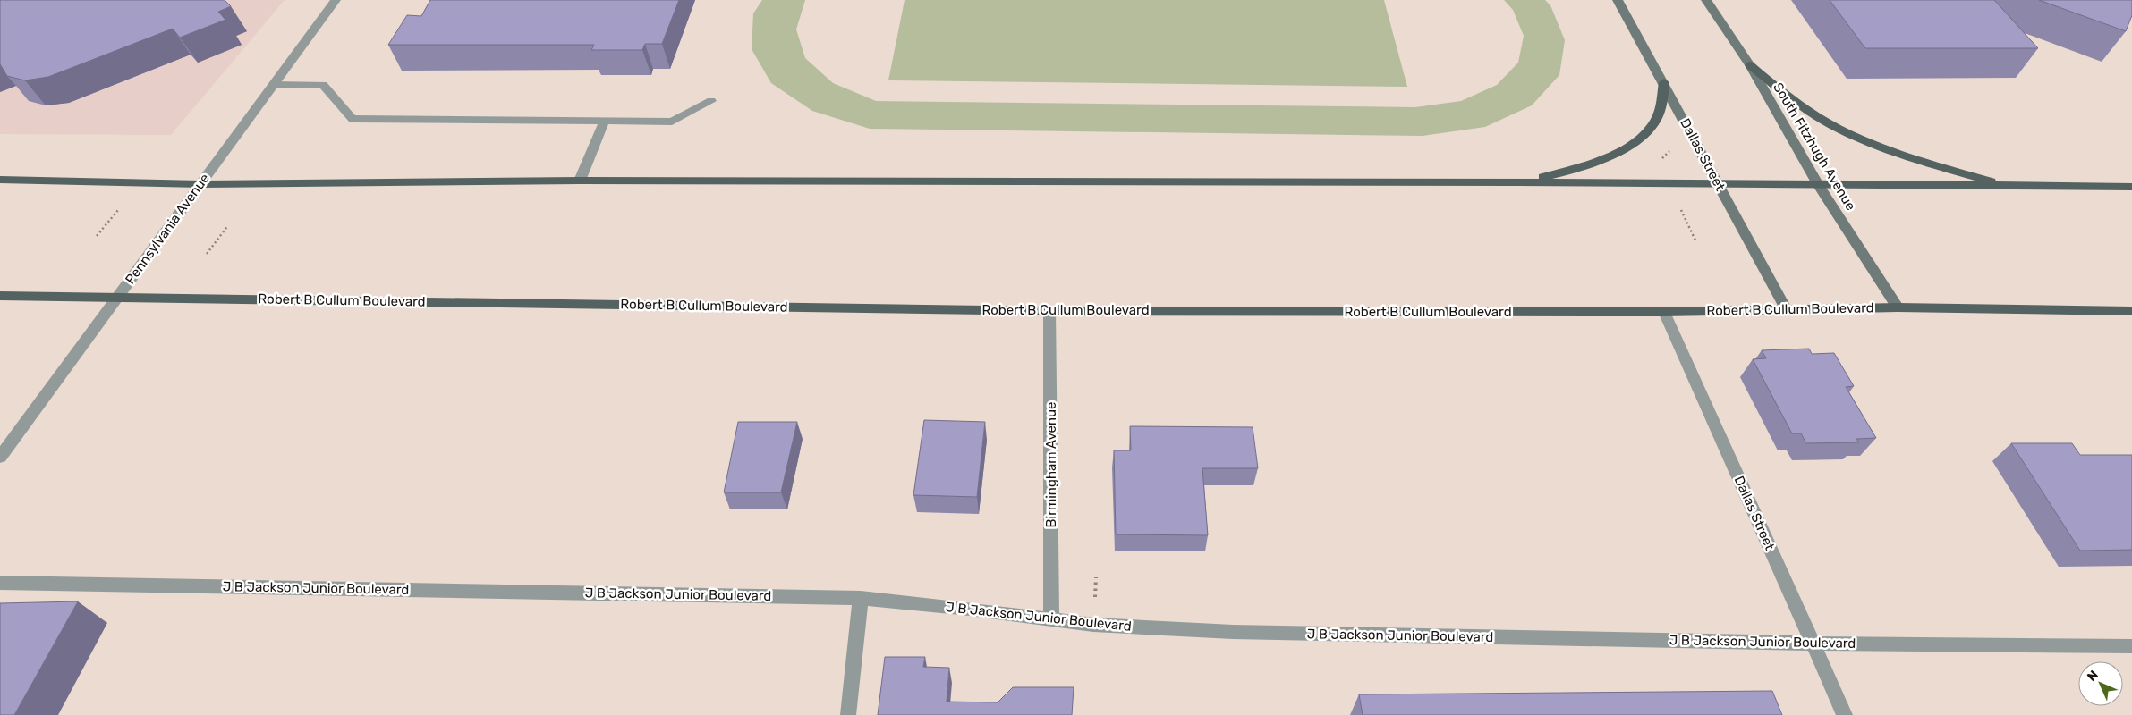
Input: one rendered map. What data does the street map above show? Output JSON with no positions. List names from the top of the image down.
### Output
{
  "streets": {
    "main road": ["South Fitzhugh Avenue", "Dallas Street", "Robert B Cullum Boulevard"],
    "street": ["Pennsylvania Avenue", "Birmingham Avenue", "J B Jackson Junior Boulevard"]
  },
  "crossings": [
    ["South Fitzhugh Avenue", "Robert B Cullum Boulevard"],
    ["Dallas Street", "Robert B Cullum Boulevard"],
    ["Dallas Street", "J B Jackson Junior Boulevard"],
    ["Pennsylvania Avenue", "Robert B Cullum Boulevard"],
    ["Robert B Cullum Boulevard", "Birmingham Avenue"],
    ["Birmingham Avenue", "J B Jackson Junior Boulevard"]
  ],
  "north": "top left"
}
